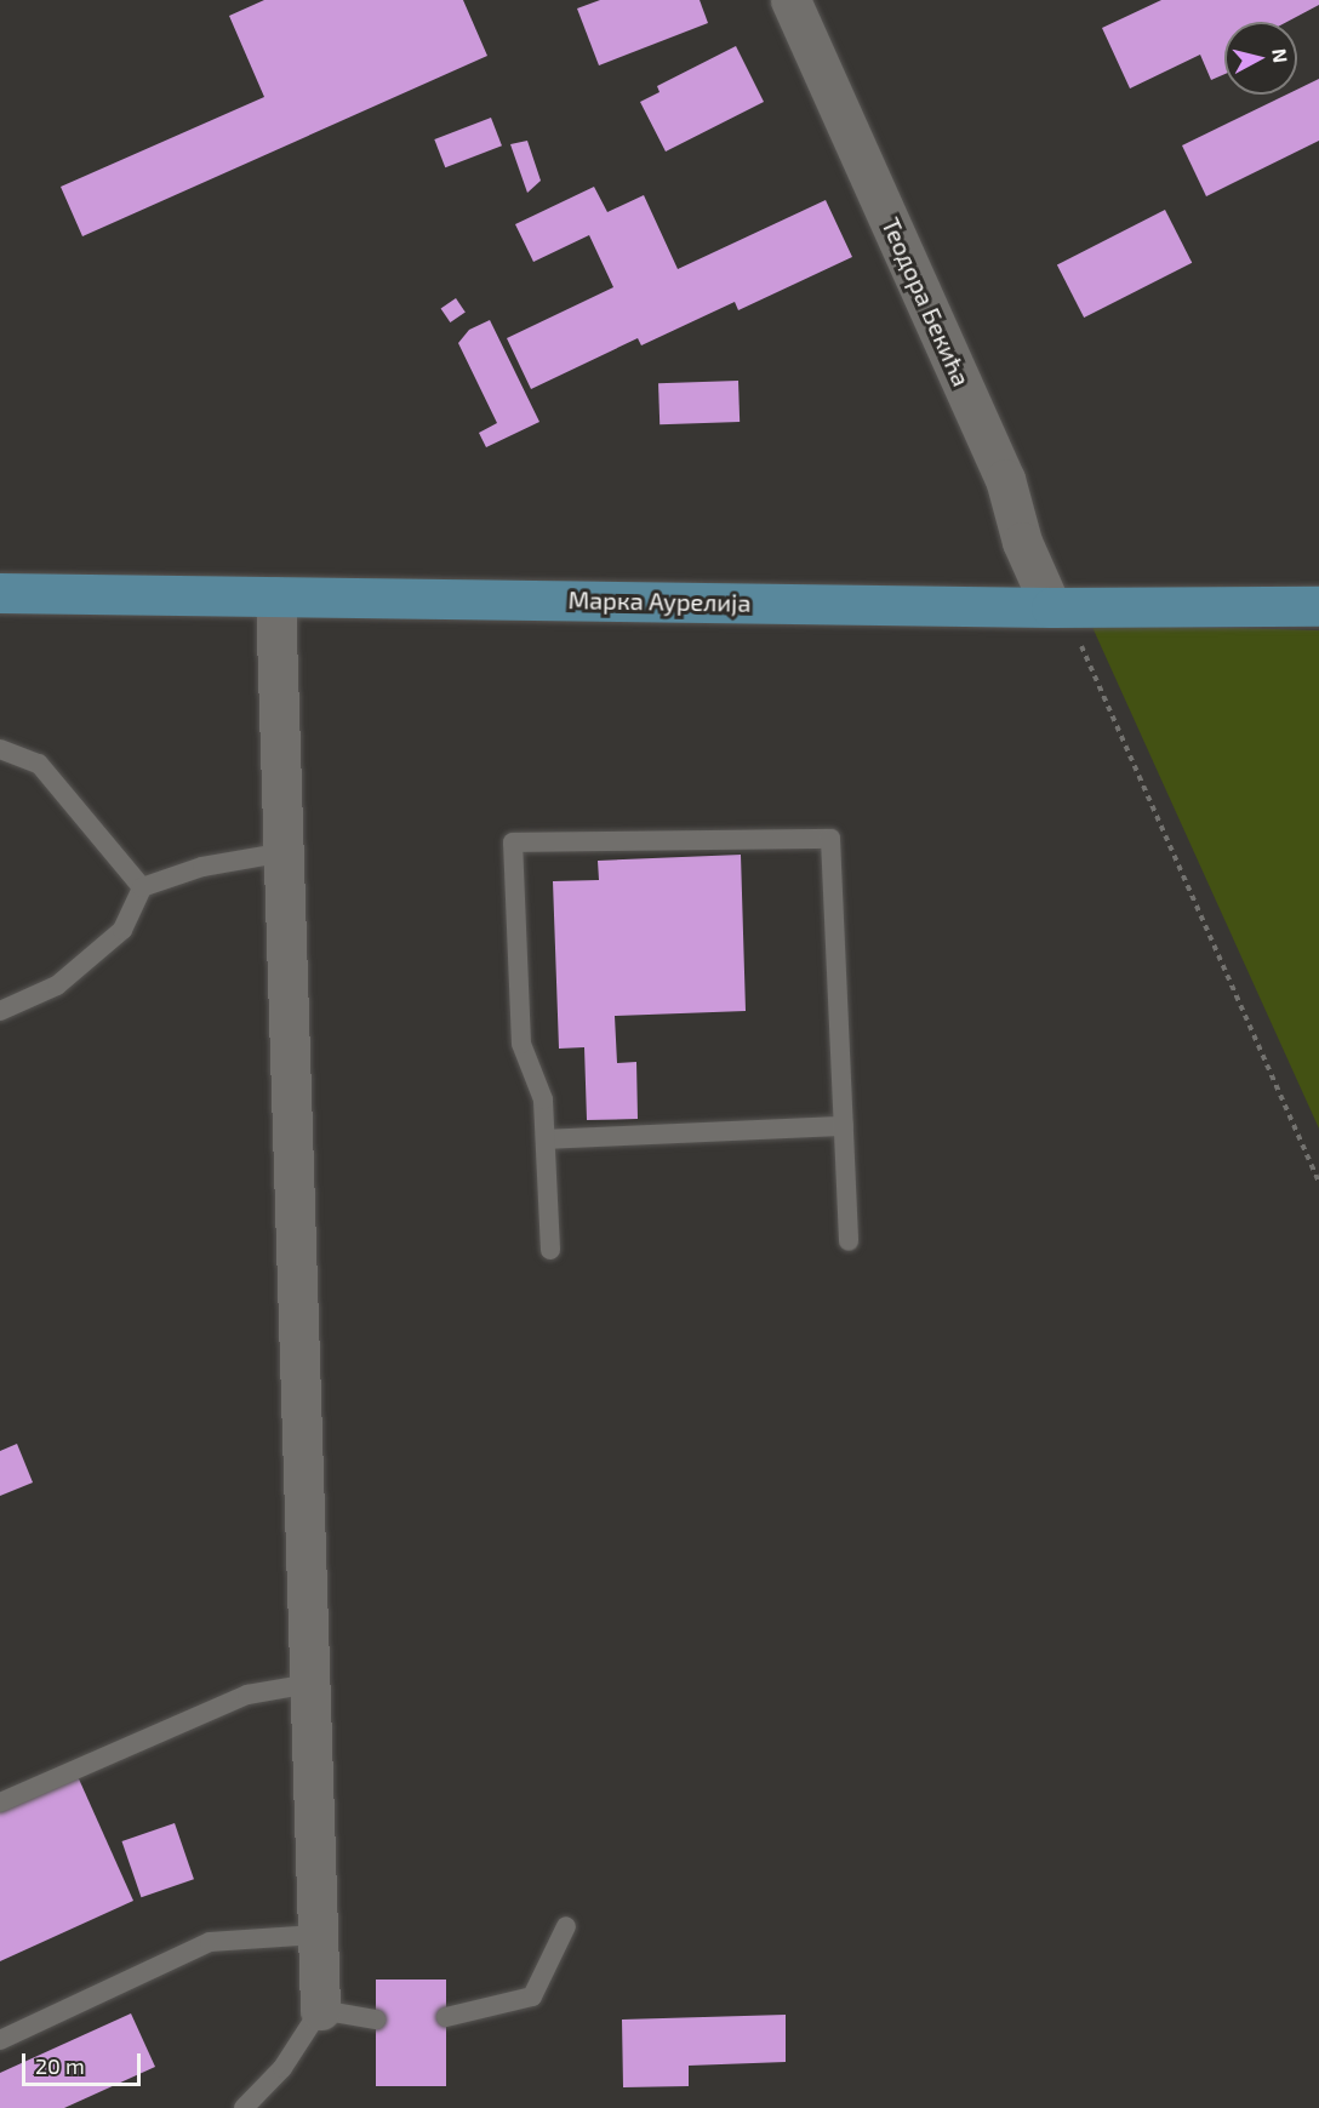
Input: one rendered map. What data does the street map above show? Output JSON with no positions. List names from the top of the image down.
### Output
{
  "streets": {
    "main road": ["Марка Аурелија"],
    "street": ["Теодора Бекића"]
  },
  "crossings": [
    ["Теодора Бекића", "Марка Аурелија"]
  ],
  "scale_bar": "20 m",
  "north": "right"
}
